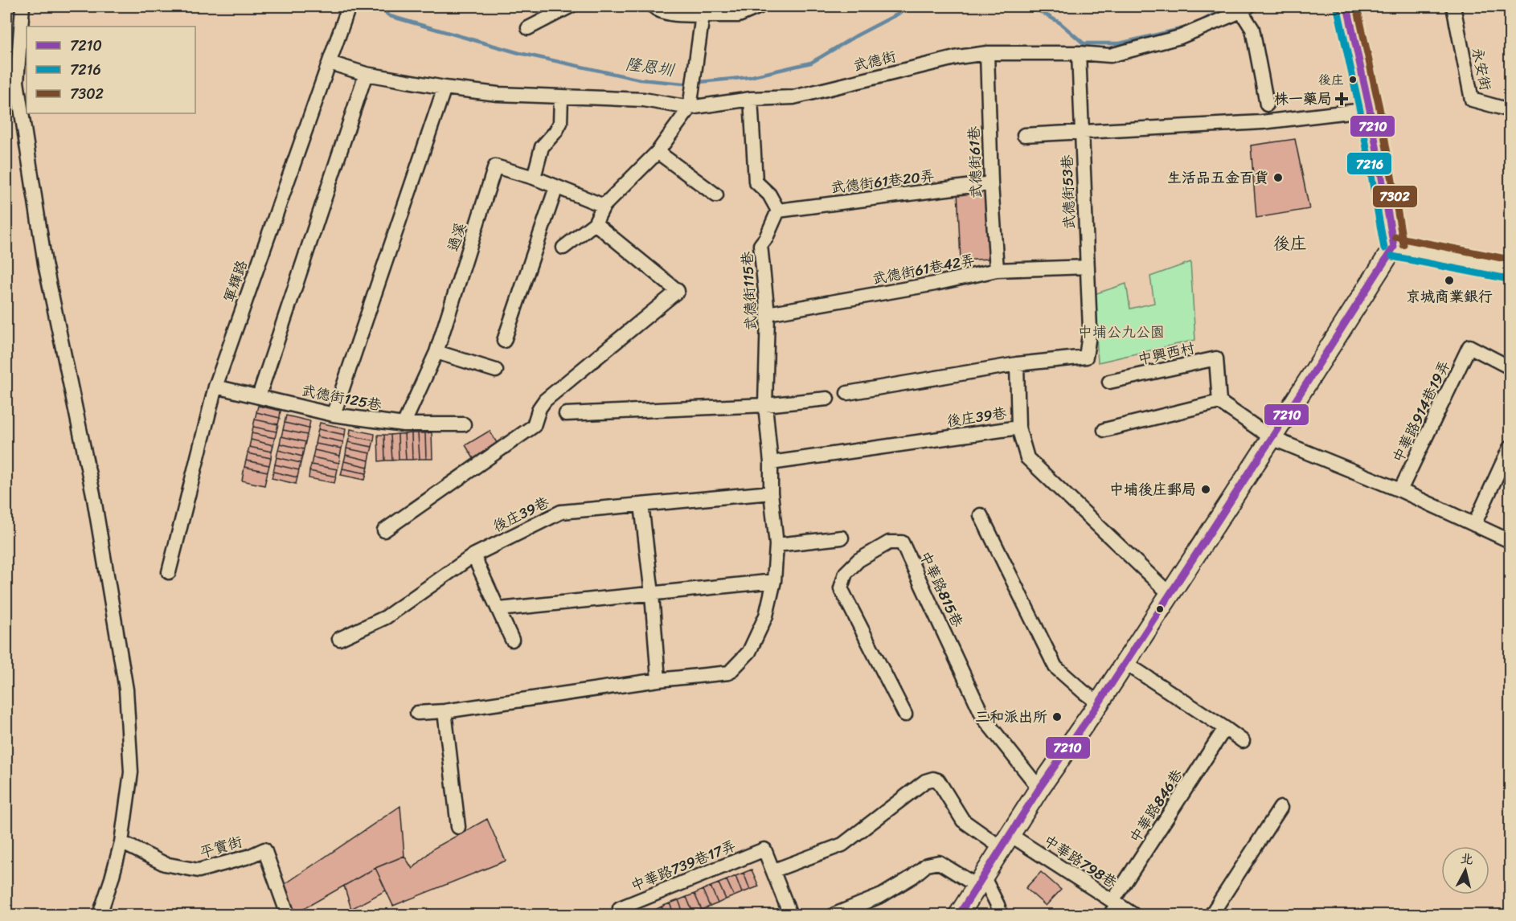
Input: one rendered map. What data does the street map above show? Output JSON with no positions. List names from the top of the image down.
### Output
{
  "streets": {
    "street": [
      "武德街",
      "永安街",
      "武德街61巷",
      "武德街61巷20弄",
      "武德街53巷",
      "過溪",
      "武德街61巷42弄",
      "軍輝路",
      "武德街115巷",
      "中興西村",
      "武德街125巷",
      "中華路914巷19弄",
      "後庄39巷",
      "中華路815巷",
      "中華路846巷",
      "平實街",
      "中華路798巷",
      "中華路739巷17弄"
    ]
  },
  "crossings": [
    ["武德街", "武德街61巷"],
    ["武德街", "武德街53巷"],
    ["武德街", "軍輝路"],
    ["武德街61巷", "武德街61巷20弄"],
    ["武德街61巷", "武德街61巷42弄"],
    ["武德街61巷20弄", "武德街115巷"],
    ["武德街53巷", "武德街61巷42弄"],
    ["過溪", "武德街125巷"],
    ["武德街61巷42弄", "武德街115巷"],
    ["軍輝路", "武德街125巷"],
    ["武德街115巷", "後庄39巷"],
    ["中華路846巷", "中華路798巷"],
    ["中華路798巷", "中華路739巷17弄"]
  ],
  "districts": ["後庄"],
  "water": ["隆恩圳"],
  "parks": ["中埔公九公園"],
  "places": {
    "other": [
      "後庄",
      "生活品五金百貨",
      "京城商業銀行",
      "中埔後庄郵局",
      "三和派出所"
    ],
    "health": ["株一藥局"]
  },
  "lines": ["transit line 7210", "transit line 7302", "transit line 7216"],
  "legend": ["7210", "7216", "7302"],
  "north": "top"
}
